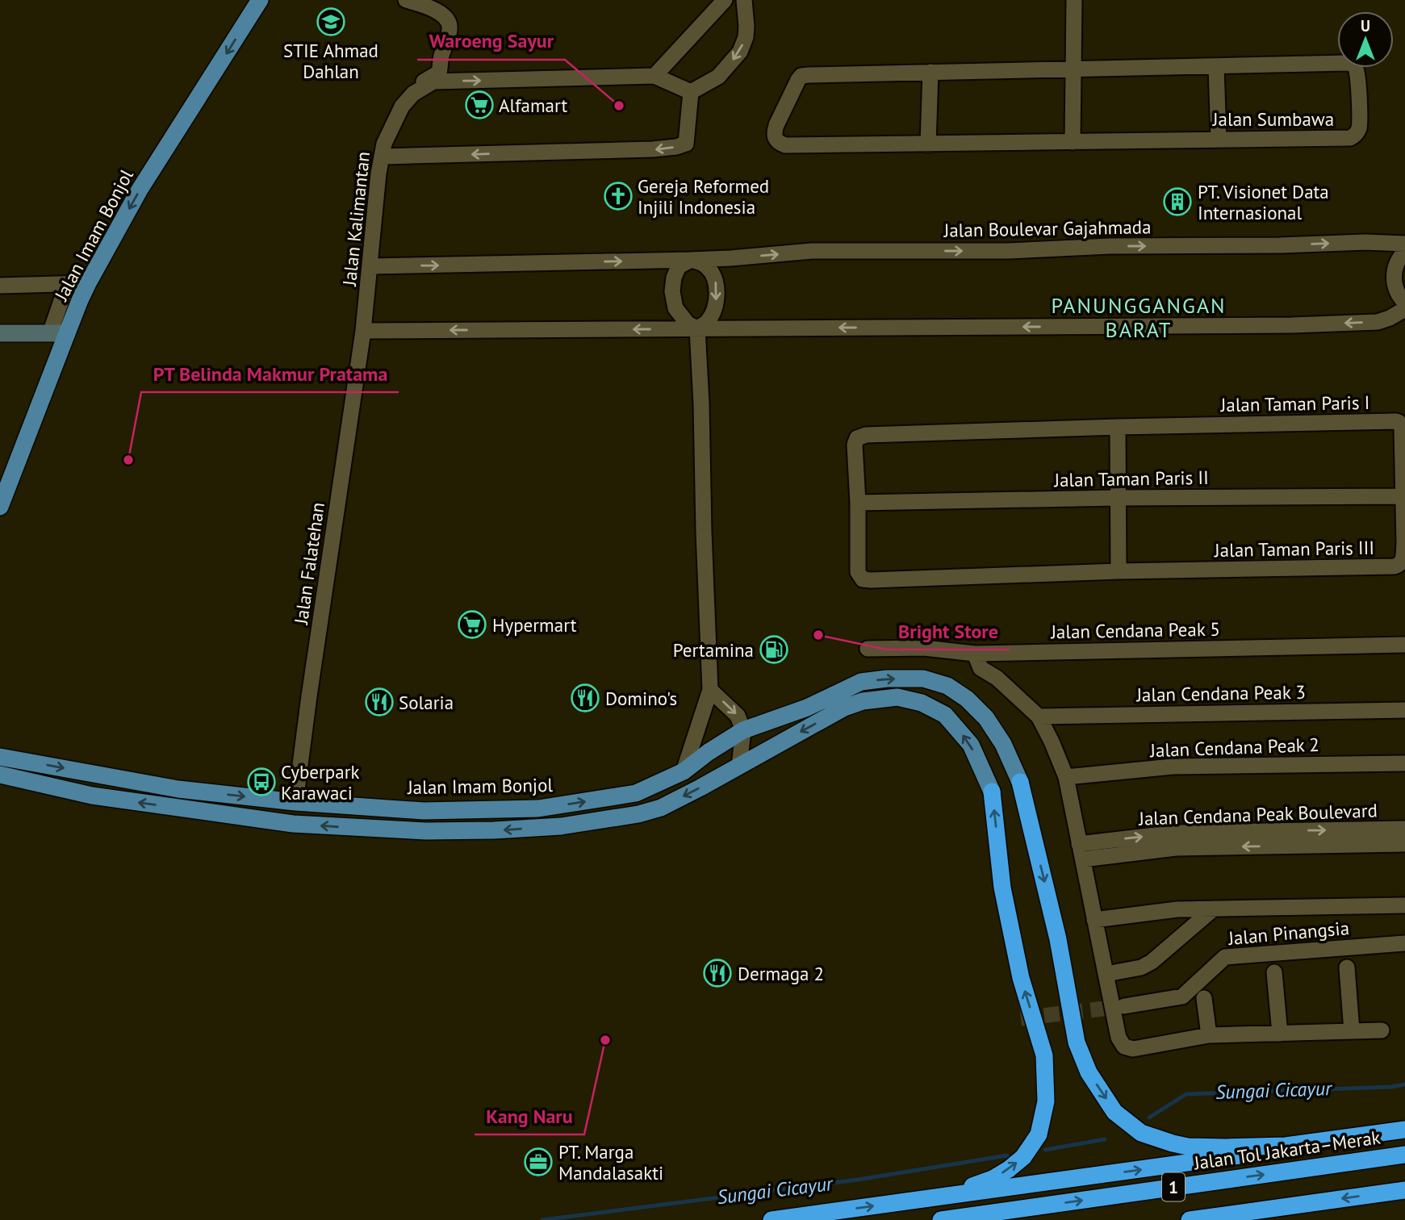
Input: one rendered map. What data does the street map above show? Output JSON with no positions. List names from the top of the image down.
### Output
{
  "streets": {
    "highway": ["Jalan Tol Jakarta–Merak", "1"],
    "main road": ["Jalan Imam Bonjol"],
    "street": [
      "Jalan Sumbawa",
      "Jalan Kalimantan",
      "Jalan Boulevar Gajahmada",
      "Jalan Taman Paris I",
      "Jalan Taman Paris II",
      "Jalan Taman Paris III",
      "Jalan Falatehan",
      "Jalan Cendana Peak 5",
      "Jalan Cendana Peak 3",
      "Jalan Cendana Peak 2",
      "Jalan Cendana Peak Boulevard",
      "Jalan Pinangsia"
    ]
  },
  "crossings": [
    ["Jalan Kalimantan", "Jalan Boulevar Gajahmada"],
    ["Jalan Kalimantan", "Jalan Falatehan"],
    ["Jalan Imam Bonjol", "Jalan Falatehan"],
    ["Jalan Taman Paris I", "Jalan Taman Paris II"],
    ["Jalan Taman Paris I", "Jalan Taman Paris III"],
    ["Jalan Taman Paris II", "Jalan Taman Paris III"]
  ],
  "one_way": ["Jalan Kalimantan"],
  "districts": ["PANUNGGANGAN BARAT"],
  "water": ["Sungai Cicayur"],
  "places": {
    "school or university": ["STIE Ahmad Dahlan"],
    "supermarket": ["Alfamart", "Hypermart"],
    "other": [
      "Waroeng Sayur",
      "PT Belinda Makmur Pratama",
      "Bright Store",
      "Kang Naru"
    ],
    "church": ["Gereja Reformed Injili Indonesia"],
    "building": ["PT. Visionet Data Internasional"],
    "fuel station": ["Pertamina"],
    "restaurant": ["Domino's", "Solaria", "Dermaga 2"],
    "bus stop": ["Cyberpark Karawaci"],
    "office": ["PT. Marga Mandalasakti"]
  },
  "north": "top"
}
